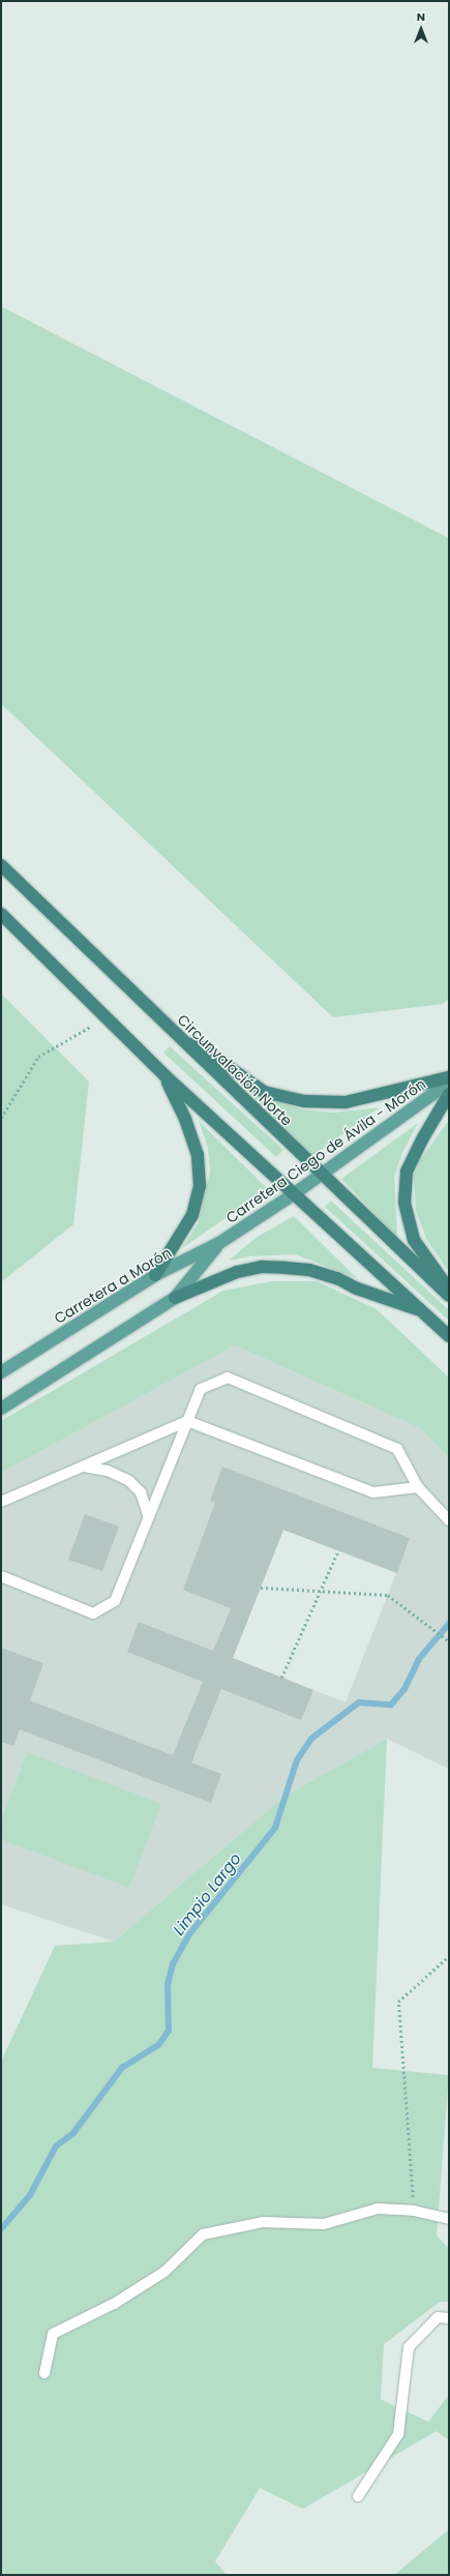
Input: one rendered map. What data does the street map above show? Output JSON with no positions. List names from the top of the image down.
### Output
{
  "streets": {
    "highway": ["Circunvalación Norte"],
    "main road": ["Carretera Ciego de Ávila - Morón", "Carretera a Morón"]
  },
  "crossings": [
    ["Circunvalación Norte", "Carretera Ciego de Ávila - Morón"],
    ["Carretera Ciego de Ávila - Morón", "Carretera a Morón"]
  ],
  "water": ["Limpio Largo"],
  "north": "top"
}
